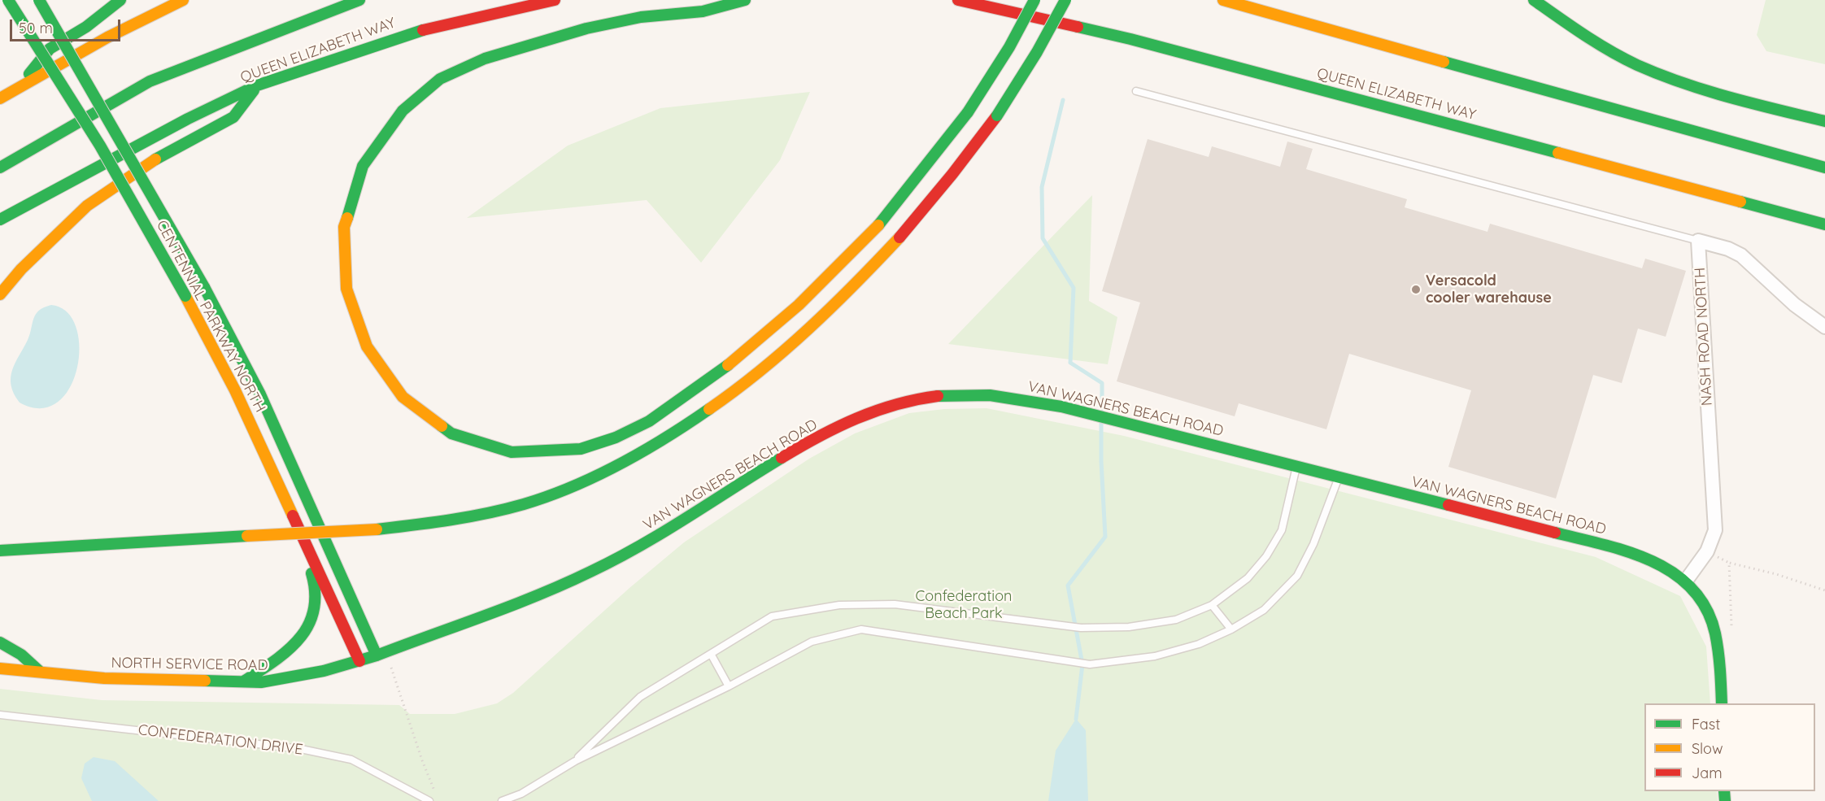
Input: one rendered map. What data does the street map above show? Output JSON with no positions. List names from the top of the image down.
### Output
{
  "streets": {
    "main road": [
      "QUEEN ELIZABETH WAY",
      "CENTENNIAL PARKWAY NORTH",
      "VAN WAGNERS BEACH ROAD",
      "NORTH SERVICE ROAD"
    ],
    "street": ["NASH ROAD NORTH"],
    "lane": ["CONFEDERATION DRIVE"]
  },
  "crossings": [
    ["CENTENNIAL PARKWAY NORTH", "VAN WAGNERS BEACH ROAD"],
    ["CENTENNIAL PARKWAY NORTH", "NORTH SERVICE ROAD"],
    ["NASH ROAD NORTH", "VAN WAGNERS BEACH ROAD"],
    ["VAN WAGNERS BEACH ROAD", "NORTH SERVICE ROAD"]
  ],
  "parks": ["Confederation Beach Park"],
  "places": ["Versacold cooler warehause"],
  "legend": ["Fast", "Slow", "Jam"],
  "scale_bar": "50 m"
}
